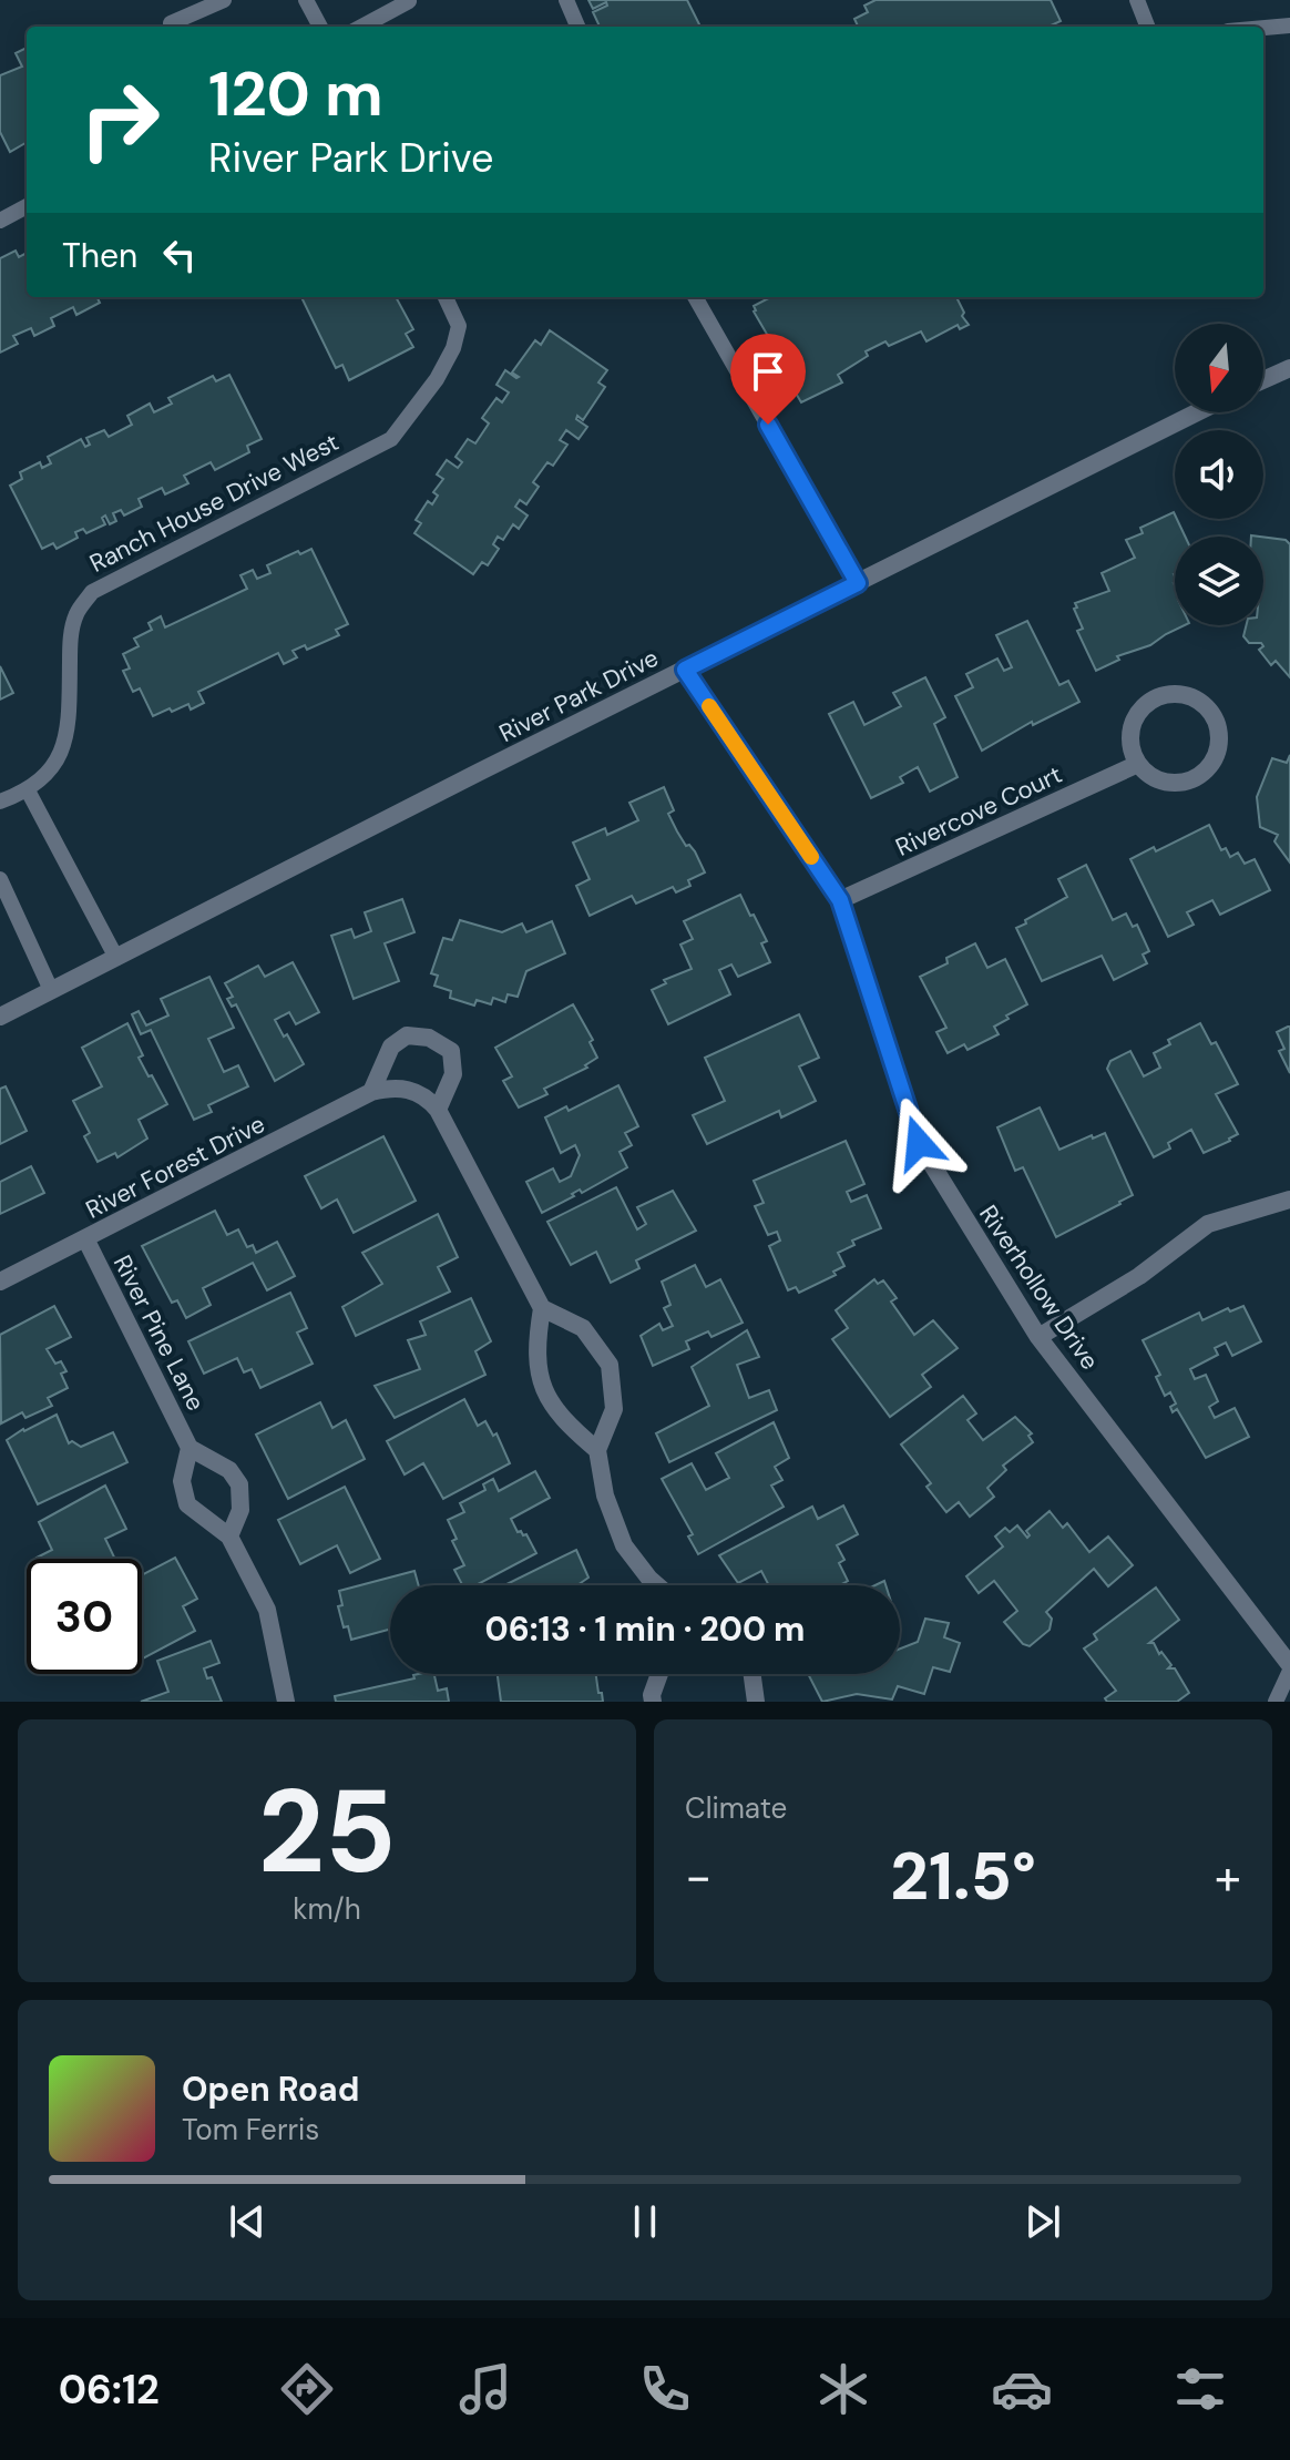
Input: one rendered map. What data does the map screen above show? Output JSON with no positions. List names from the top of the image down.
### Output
{
  "streets": {
    "street": [
      "River Park Drive",
      "Rivercove Court",
      "River Forest Drive",
      "Riverhollow Drive",
      "River Pine Lane"
    ],
    "lane": ["Ranch House Drive West"]
  },
  "crossings": [
    ["River Park Drive", "Riverhollow Drive"],
    ["Rivercove Court", "Riverhollow Drive"],
    ["River Forest Drive", "River Pine Lane"]
  ],
  "north": "bottom",
  "page": {
    "turn": ["120 m", "River Park Drive"],
    "then": "Then",
    "limit": "30",
    "trip": "06:13 · 1 min · 200 m",
    "tile": [
      ["25", "km/h"],
      "Climate"
    ],
    "heat": ["−", "21.5°", "+"],
    "song": ["Open Road", "Tom Ferris"],
    "tabs": "06:12"
  }
}
